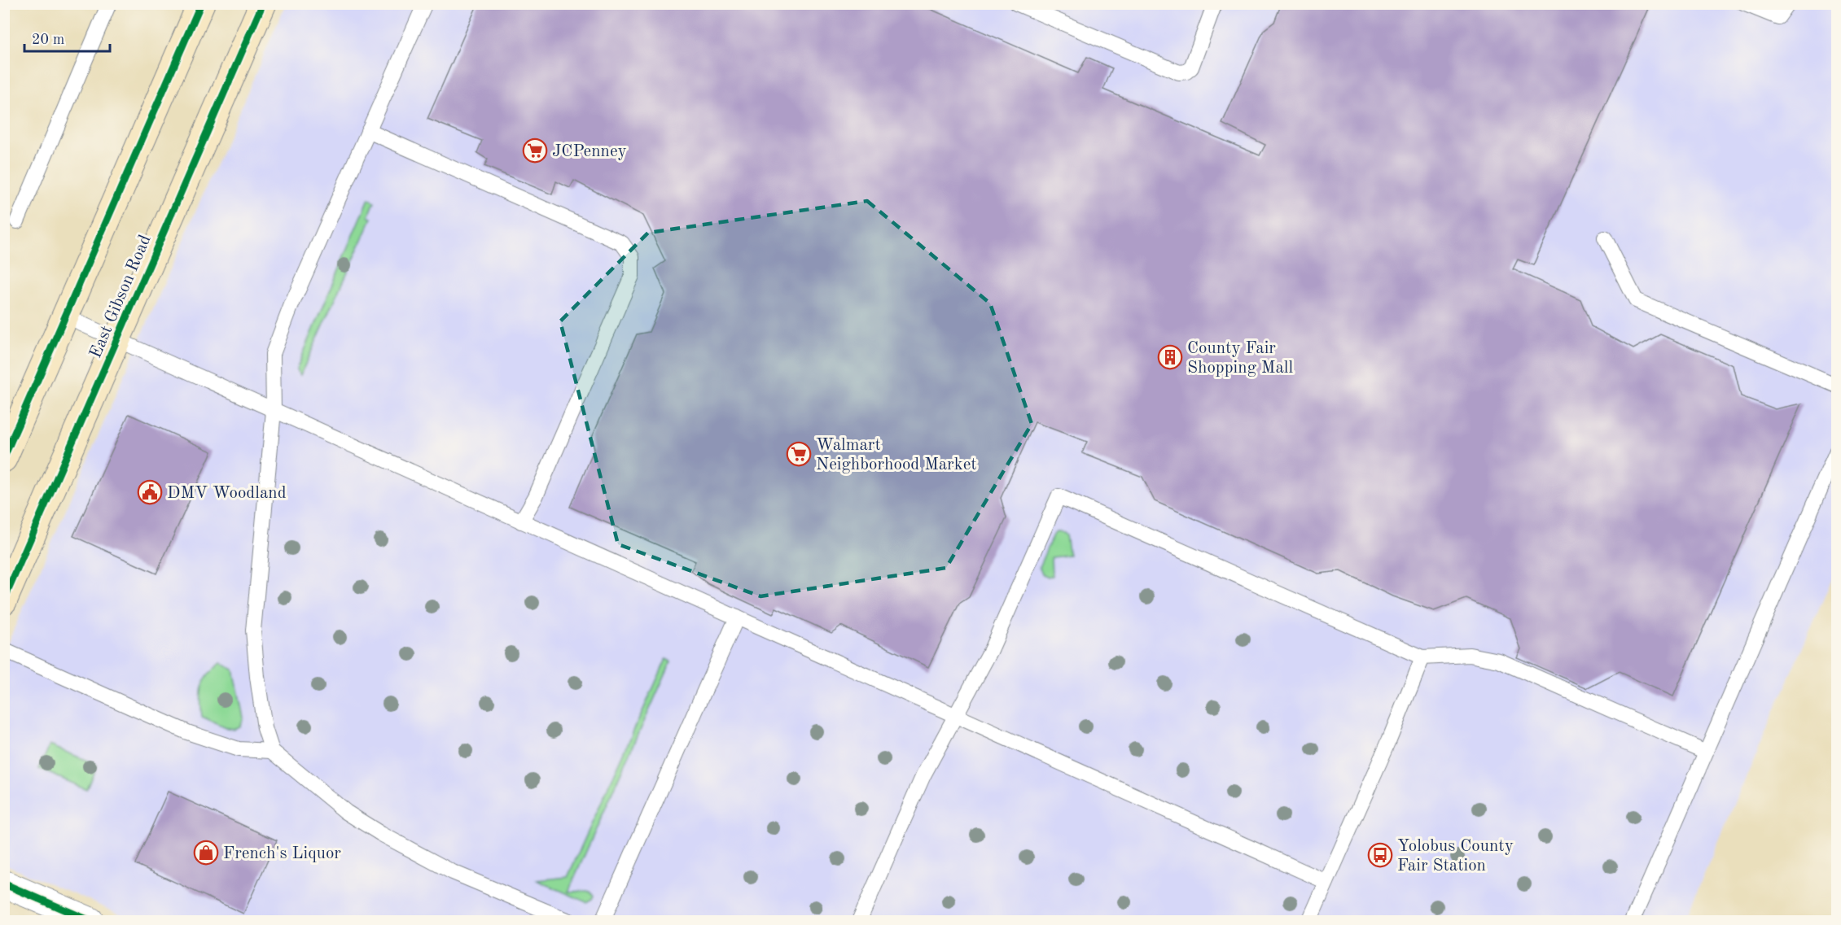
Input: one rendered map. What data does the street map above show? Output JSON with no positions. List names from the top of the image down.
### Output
{
  "streets": {
    "main road": ["East Gibson Road"]
  },
  "places": {
    "supermarket": ["JCPenney", "Walmart Neighborhood Market"],
    "building": ["County Fair Shopping Mall"],
    "public building": ["DMV Woodland"],
    "shop": ["French's Liquor"],
    "bus stop": ["Yolobus County Fair Station"]
  },
  "scale_bar": "20 m"
}
